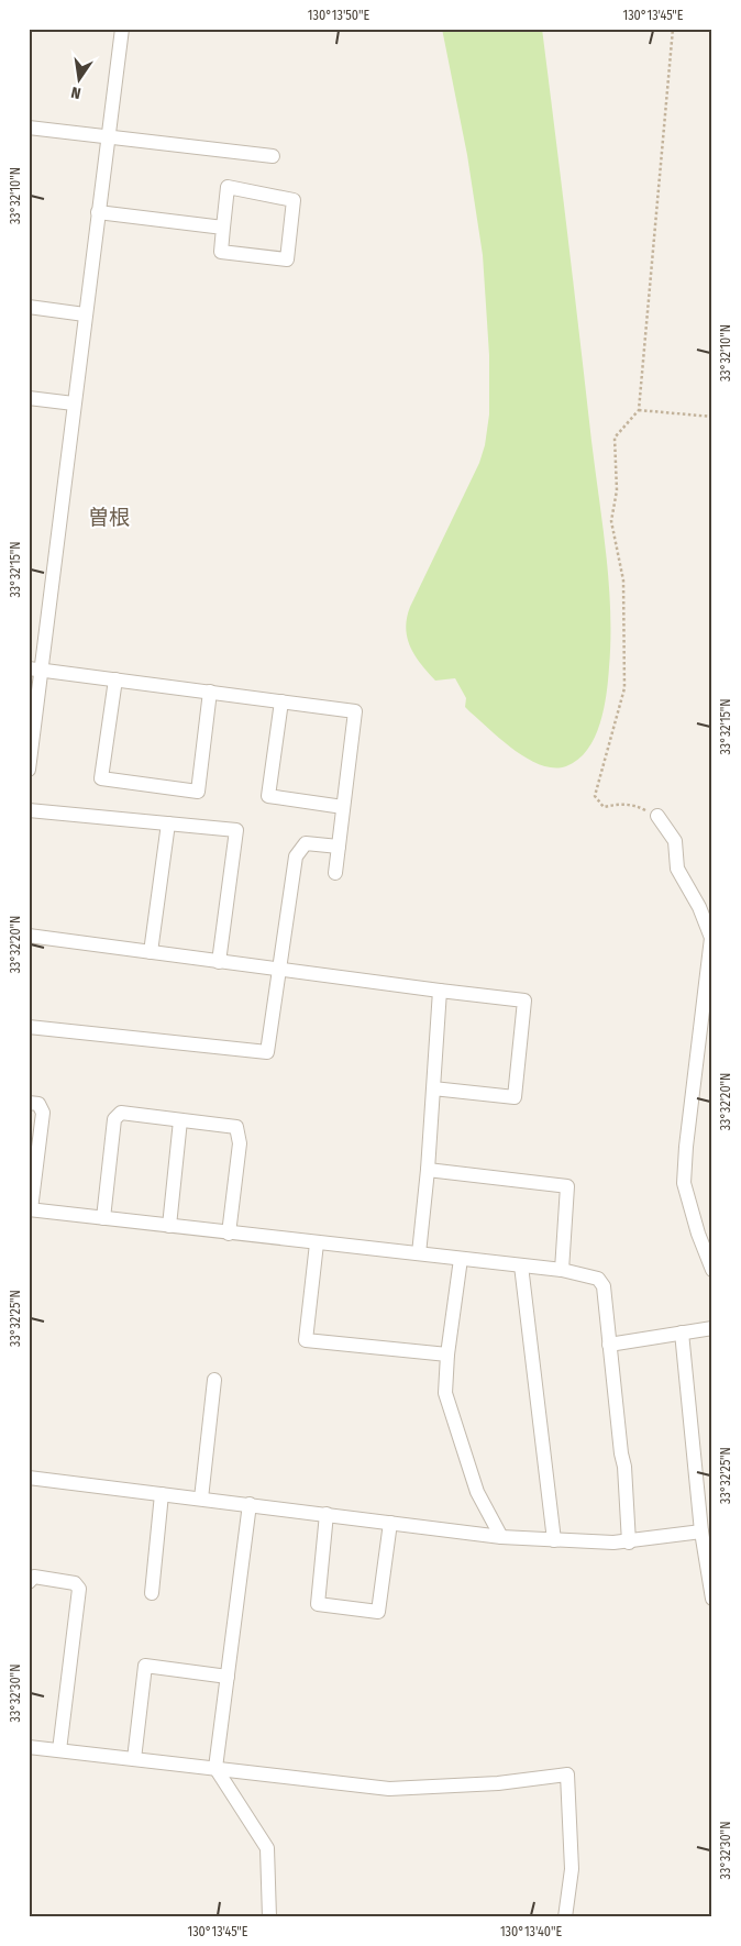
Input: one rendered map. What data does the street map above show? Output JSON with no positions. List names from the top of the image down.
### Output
{
  "districts": ["曽根"],
  "north": "bottom",
  "coordinates": [
    "130°13'50\"E",
    "130°13'45\"E",
    "33°32'10\"N",
    "33°32'15\"N",
    "33°32'20\"N",
    "33°32'25\"N",
    "33°32'30\"N",
    "130°13'40\"E"
  ]
}
